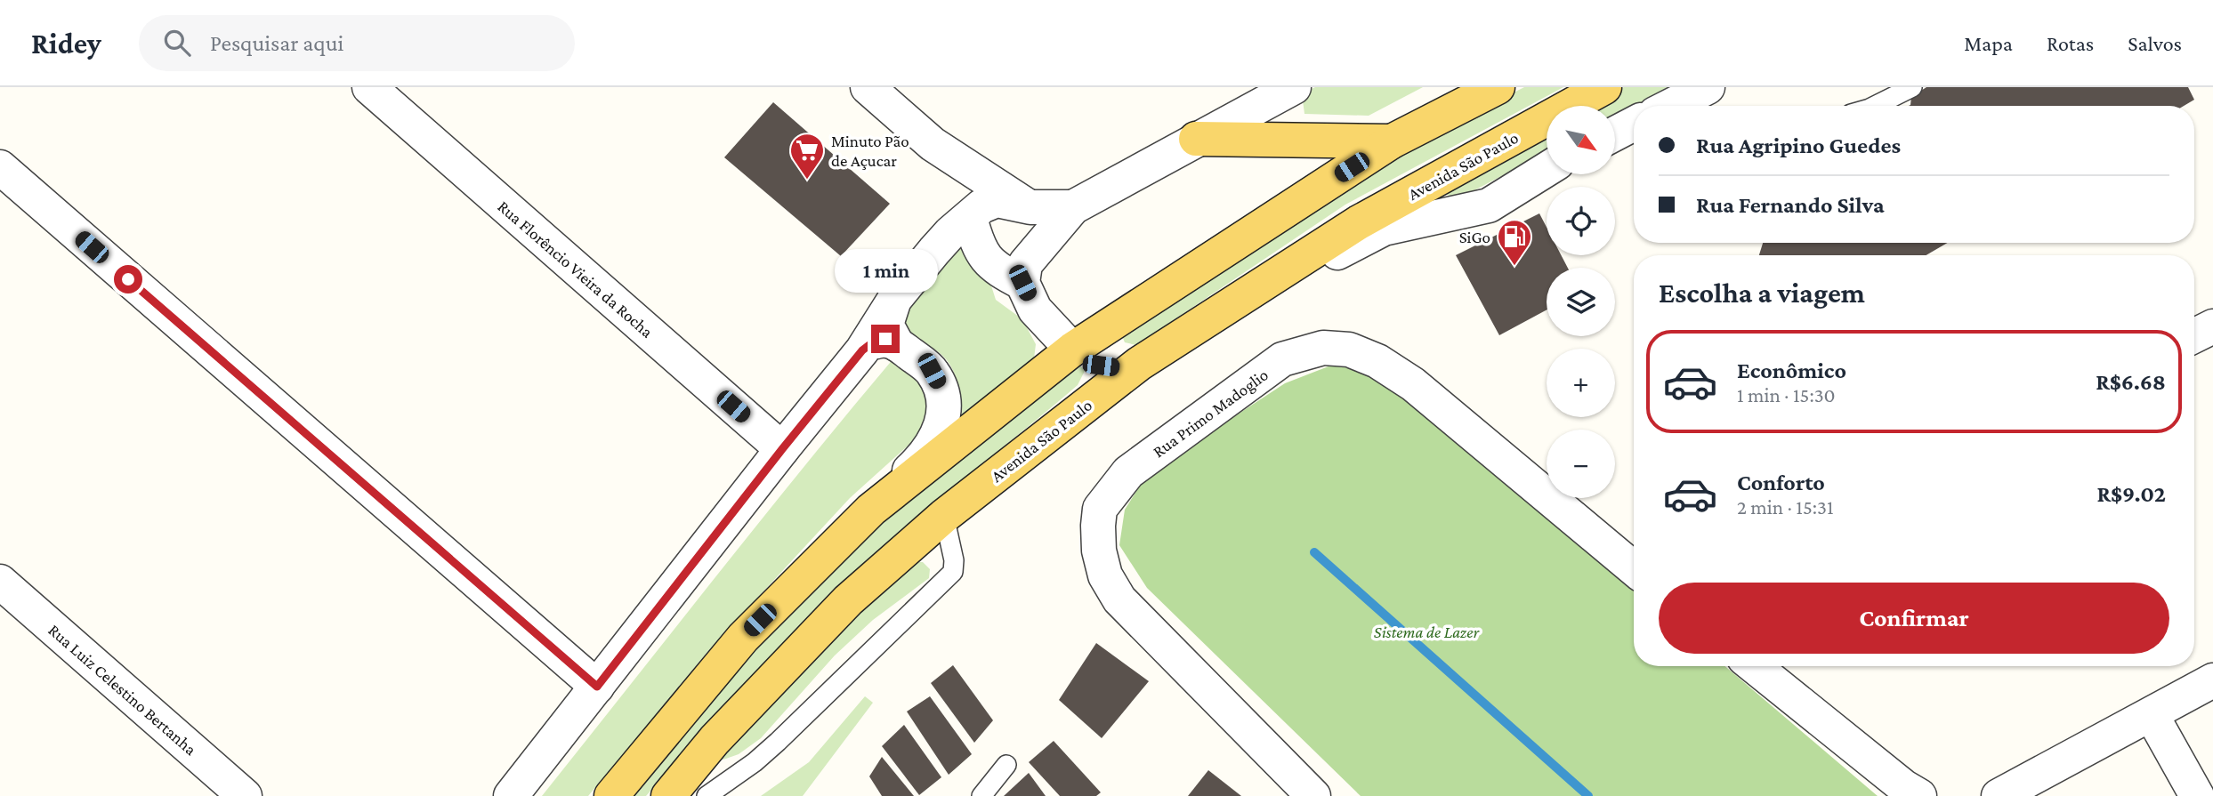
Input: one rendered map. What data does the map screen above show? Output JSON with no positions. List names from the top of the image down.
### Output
{
  "streets": {
    "main road": ["Avenida São Paulo"],
    "street": ["Rua Florêncio Vieira da Rocha", "Rua Primo Madoglio", "Rua Luiz Celestino Bertanha"]
  },
  "parks": ["Sistema de Lazer"],
  "places": {
    "supermarket": ["Minuto Pão de Açucar"],
    "fuel station": ["SiGo"]
  },
  "north": "bottom right",
  "page": {
    "header": "Ridey",
    "search": "Pesquisar aqui",
    "nav": ["Mapa", "Rotas", "Salvos"],
    "map_buttons": ["+", "−"],
    "banner": ["Rua Agripino Guedes", "Rua Fernando Silva"],
    "bubble": "1 min",
    "heading": "Escolha a viagem",
    "list": [
      {
        "name": "Econômico",
        "note": "1 min · 15:30",
        "value": "R$6.68"
      },
      {
        "name": "Conforto",
        "note": "2 min · 15:31",
        "value": "R$9.02"
      }
    ],
    "buttons": "Confirmar"
  }
}
